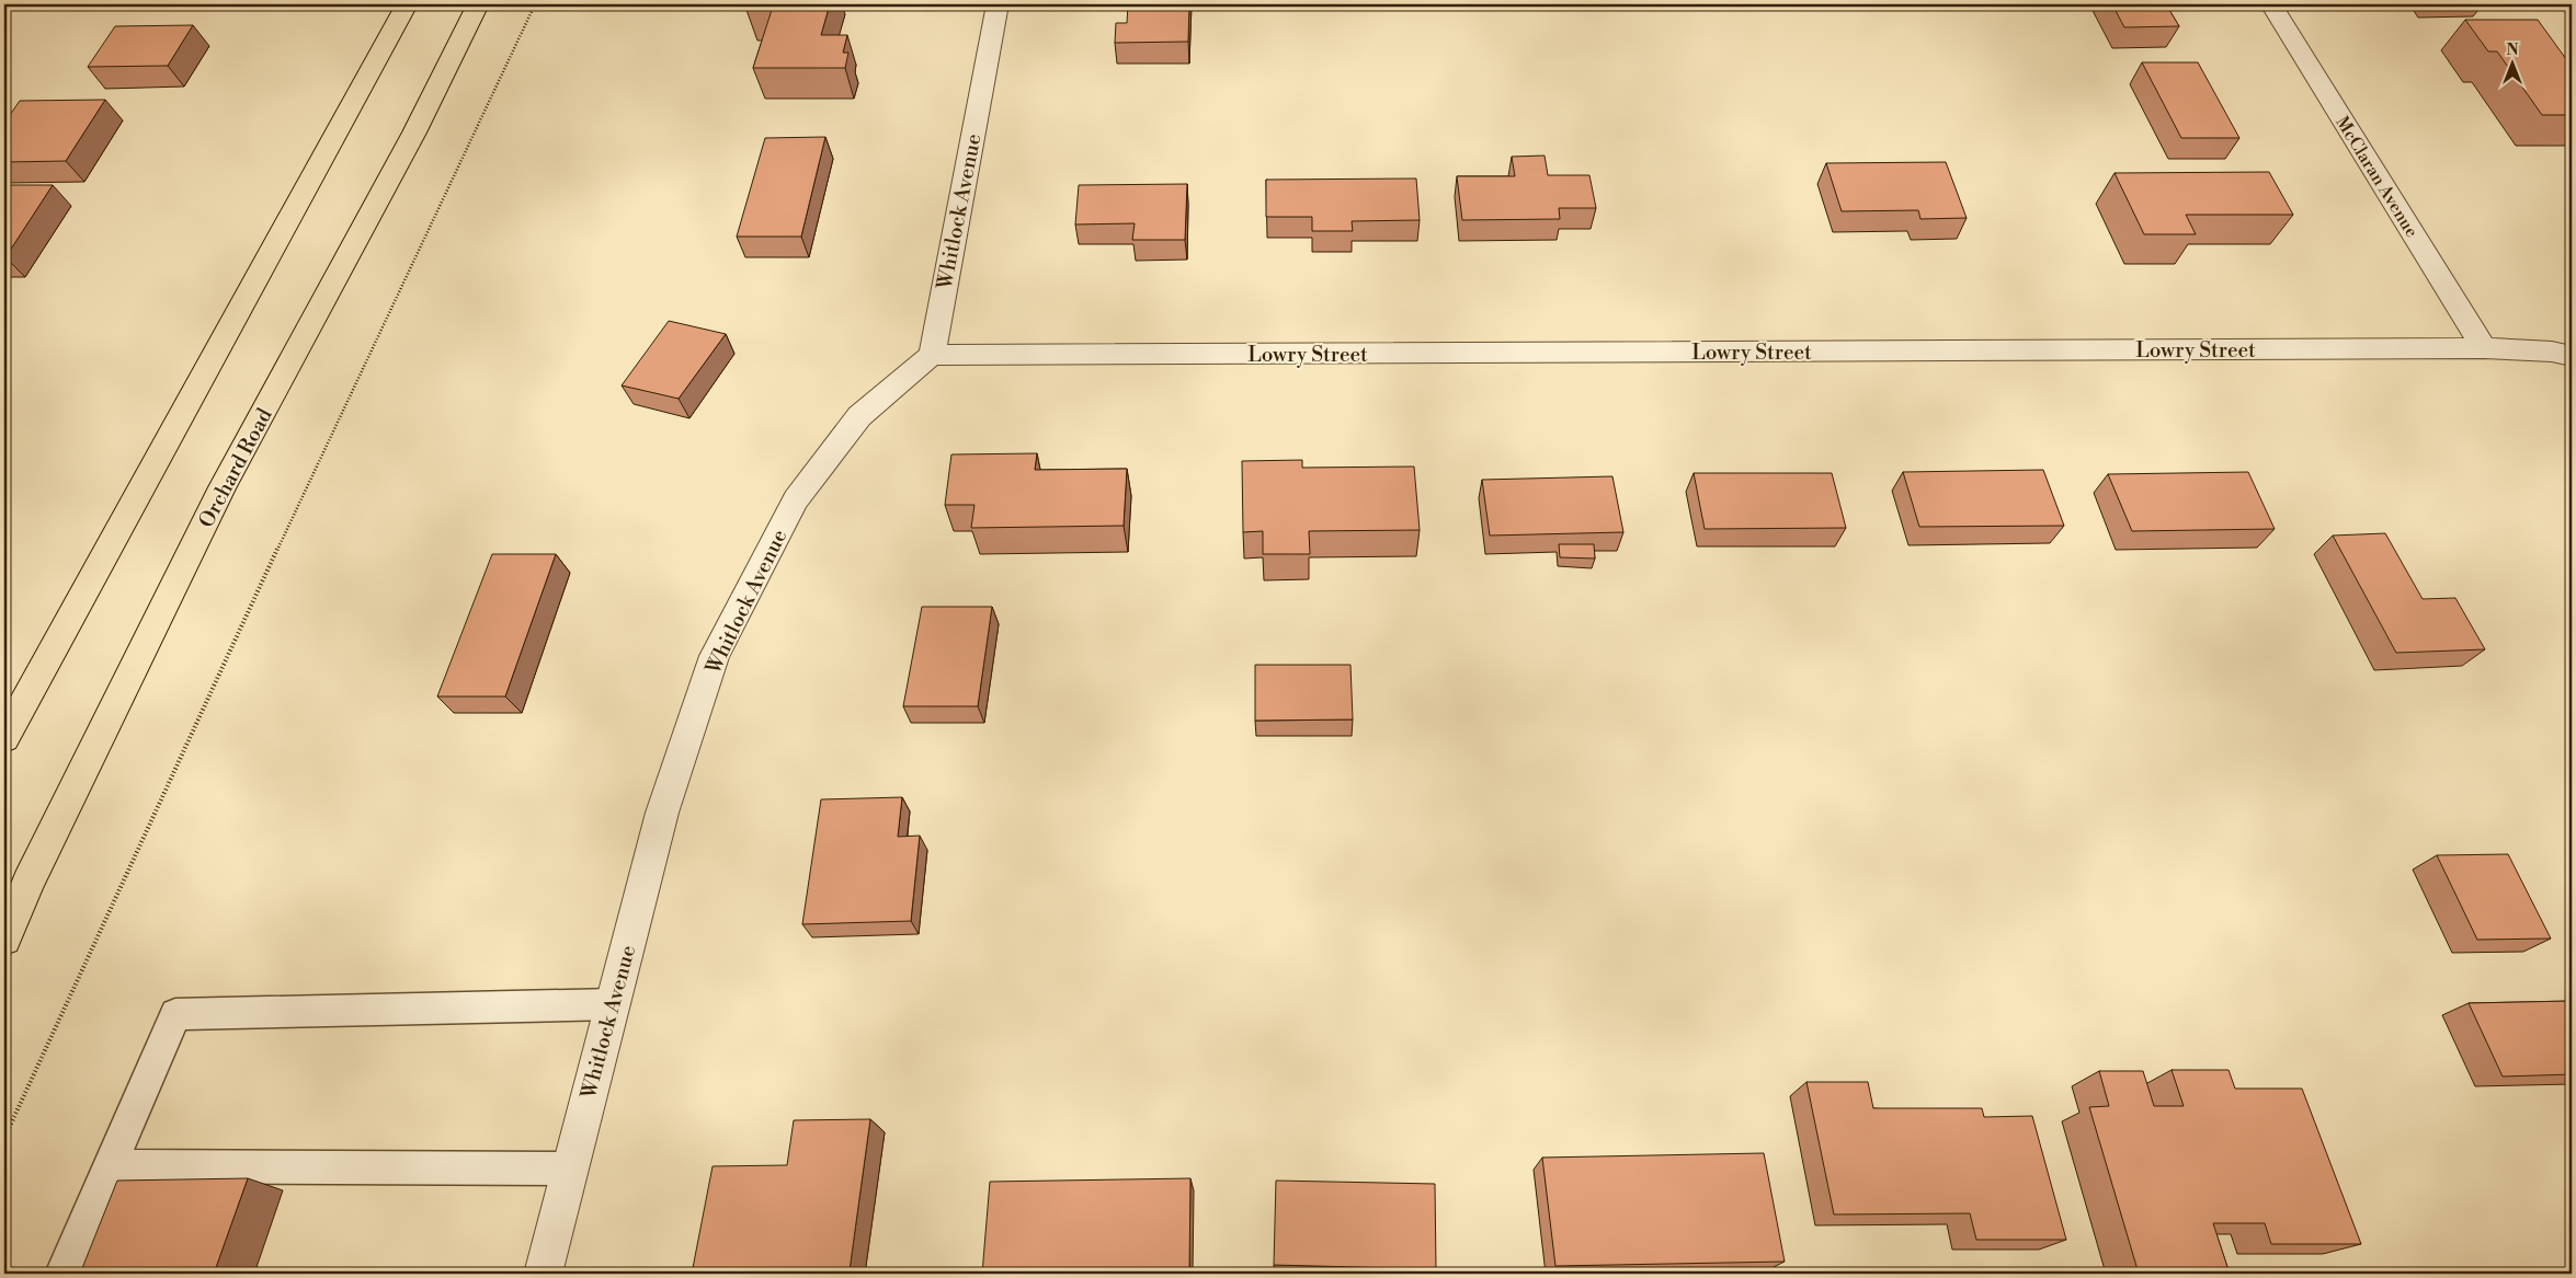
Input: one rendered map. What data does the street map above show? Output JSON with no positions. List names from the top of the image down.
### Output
{
  "streets": {
    "main road": ["Orchard Road"],
    "street": ["McClaran Avenue", "Whitlock Avenue", "Lowry Street"]
  },
  "crossings": [
    ["McClaran Avenue", "Lowry Street"],
    ["Whitlock Avenue", "Lowry Street"]
  ],
  "north": "top"
}
